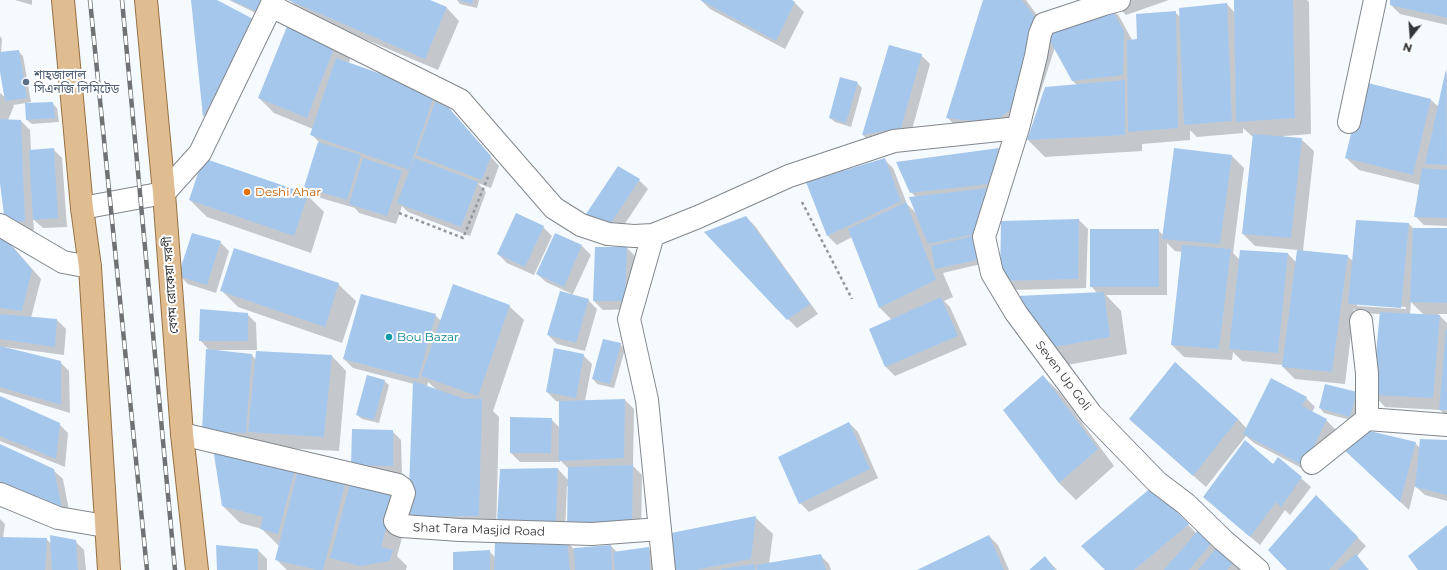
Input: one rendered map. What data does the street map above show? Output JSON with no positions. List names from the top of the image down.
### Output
{
  "streets": {
    "main road": ["বেগম রোকেয়া সরণী"],
    "street": ["Seven Up Goli", "Shat Tara Masjid Road"]
  },
  "crossings": [
    ["বেগম রোকেয়া সরণী", "Shat Tara Masjid Road"]
  ],
  "places": ["শাহ্জালাল সিএনজি লিমিটেড", "Deshi Ahar", "Bou Bazar"],
  "north": "bottom"
}
